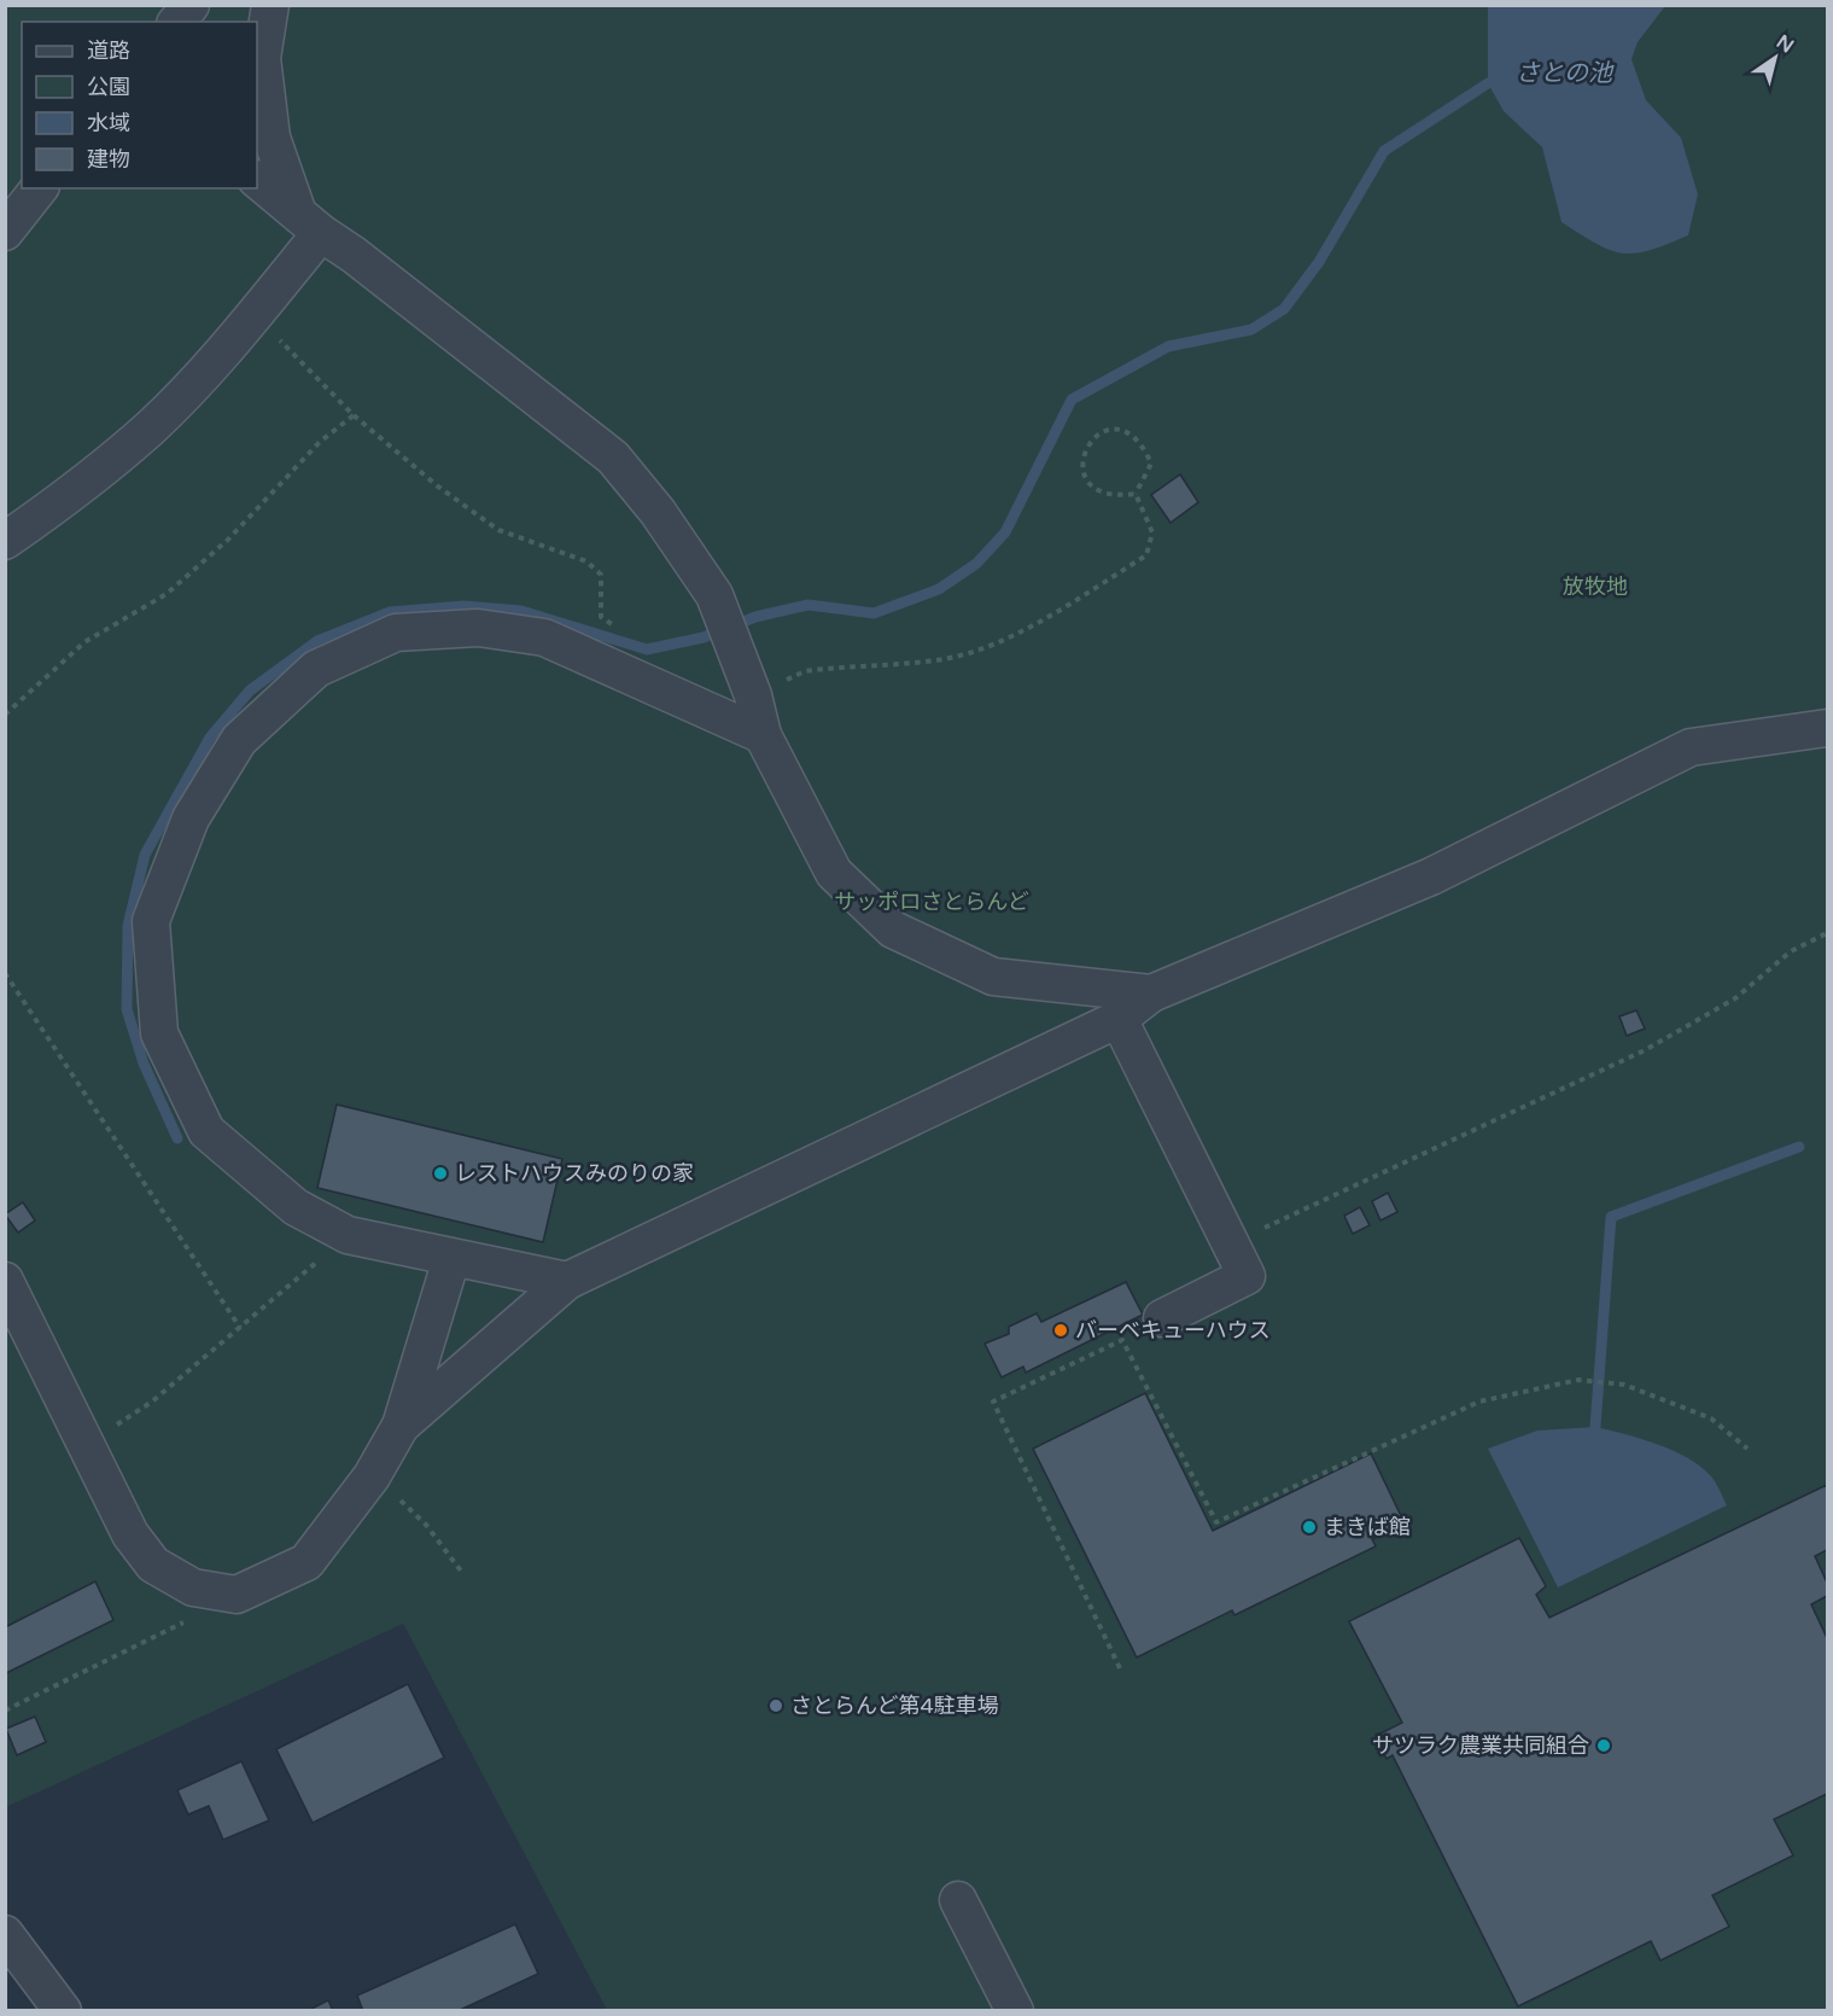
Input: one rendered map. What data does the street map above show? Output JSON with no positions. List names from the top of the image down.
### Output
{
  "water": ["さとの池"],
  "parks": ["放牧地", "サッポロさとらんど"],
  "places": [
    "レストハウスみのりの家",
    "バーベキューハウス",
    "まきば館",
    "さとらんど第4駐車場",
    "サツラク農業共同組合"
  ],
  "legend": [
    "道路",
    "公園",
    "水域",
    "建物"
  ],
  "north": "top right"
}
